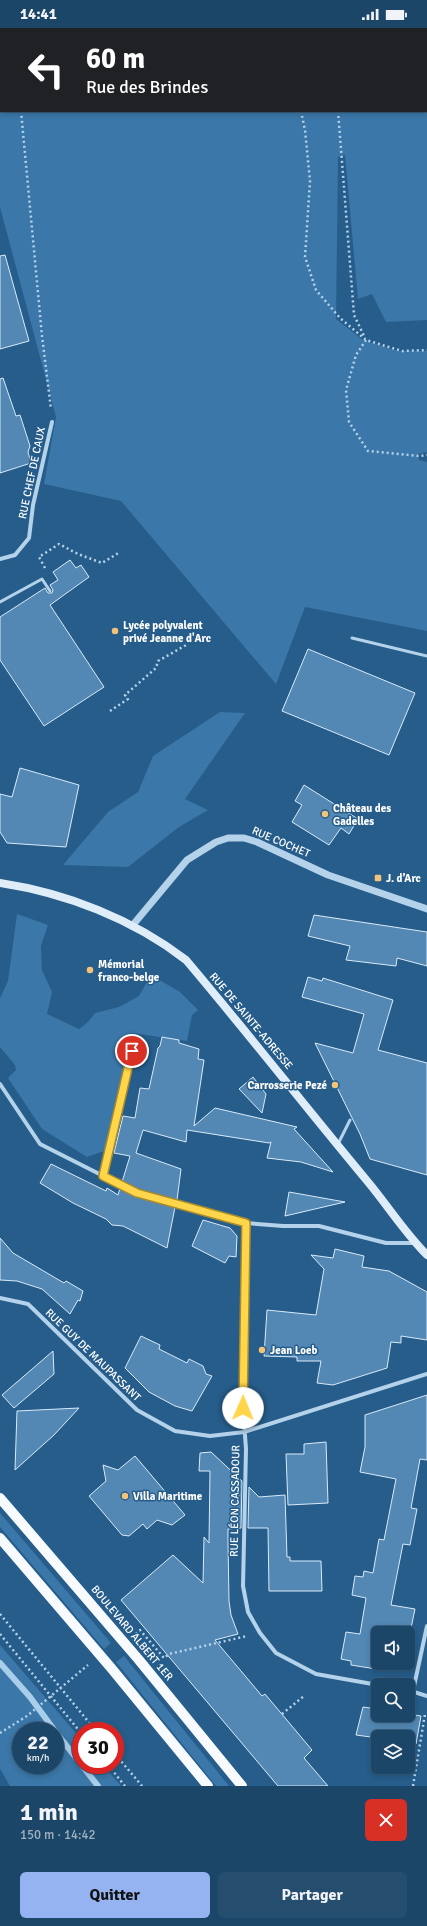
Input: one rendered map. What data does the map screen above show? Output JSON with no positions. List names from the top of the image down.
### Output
{
  "streets": {
    "main road": ["RUE DE SAINTE-ADRESSE", "BOULEVARD ALBERT 1ER"],
    "street": [
      "RUE CHEF DE CAUX",
      "RUE COCHET",
      "RUE GUY DE MAUPASSANT",
      "RUE LÉON CASSADOUR"
    ]
  },
  "crossings": [
    ["RUE COCHET", "RUE DE SAINTE-ADRESSE"],
    ["RUE GUY DE MAUPASSANT", "RUE LÉON CASSADOUR"]
  ],
  "places": {
    "other": [
      "Lycée polyvalent privé Jeanne d'Arc",
      "Château des Gadelles",
      "Mémorial franco-belge",
      "Carrosserie Pezé",
      "Jean Loeb",
      "Villa Maritime"
    ],
    "transit": ["J. d’Arc"]
  },
  "page": {
    "status": "14:41",
    "turn": ["60 m", "Rue des Brindes"],
    "speed": "22 km/h",
    "limit": "30",
    "heading": ["1 min", "150 m · 14:42"],
    "buttons": ["Quitter", "Partager"]
  }
}
